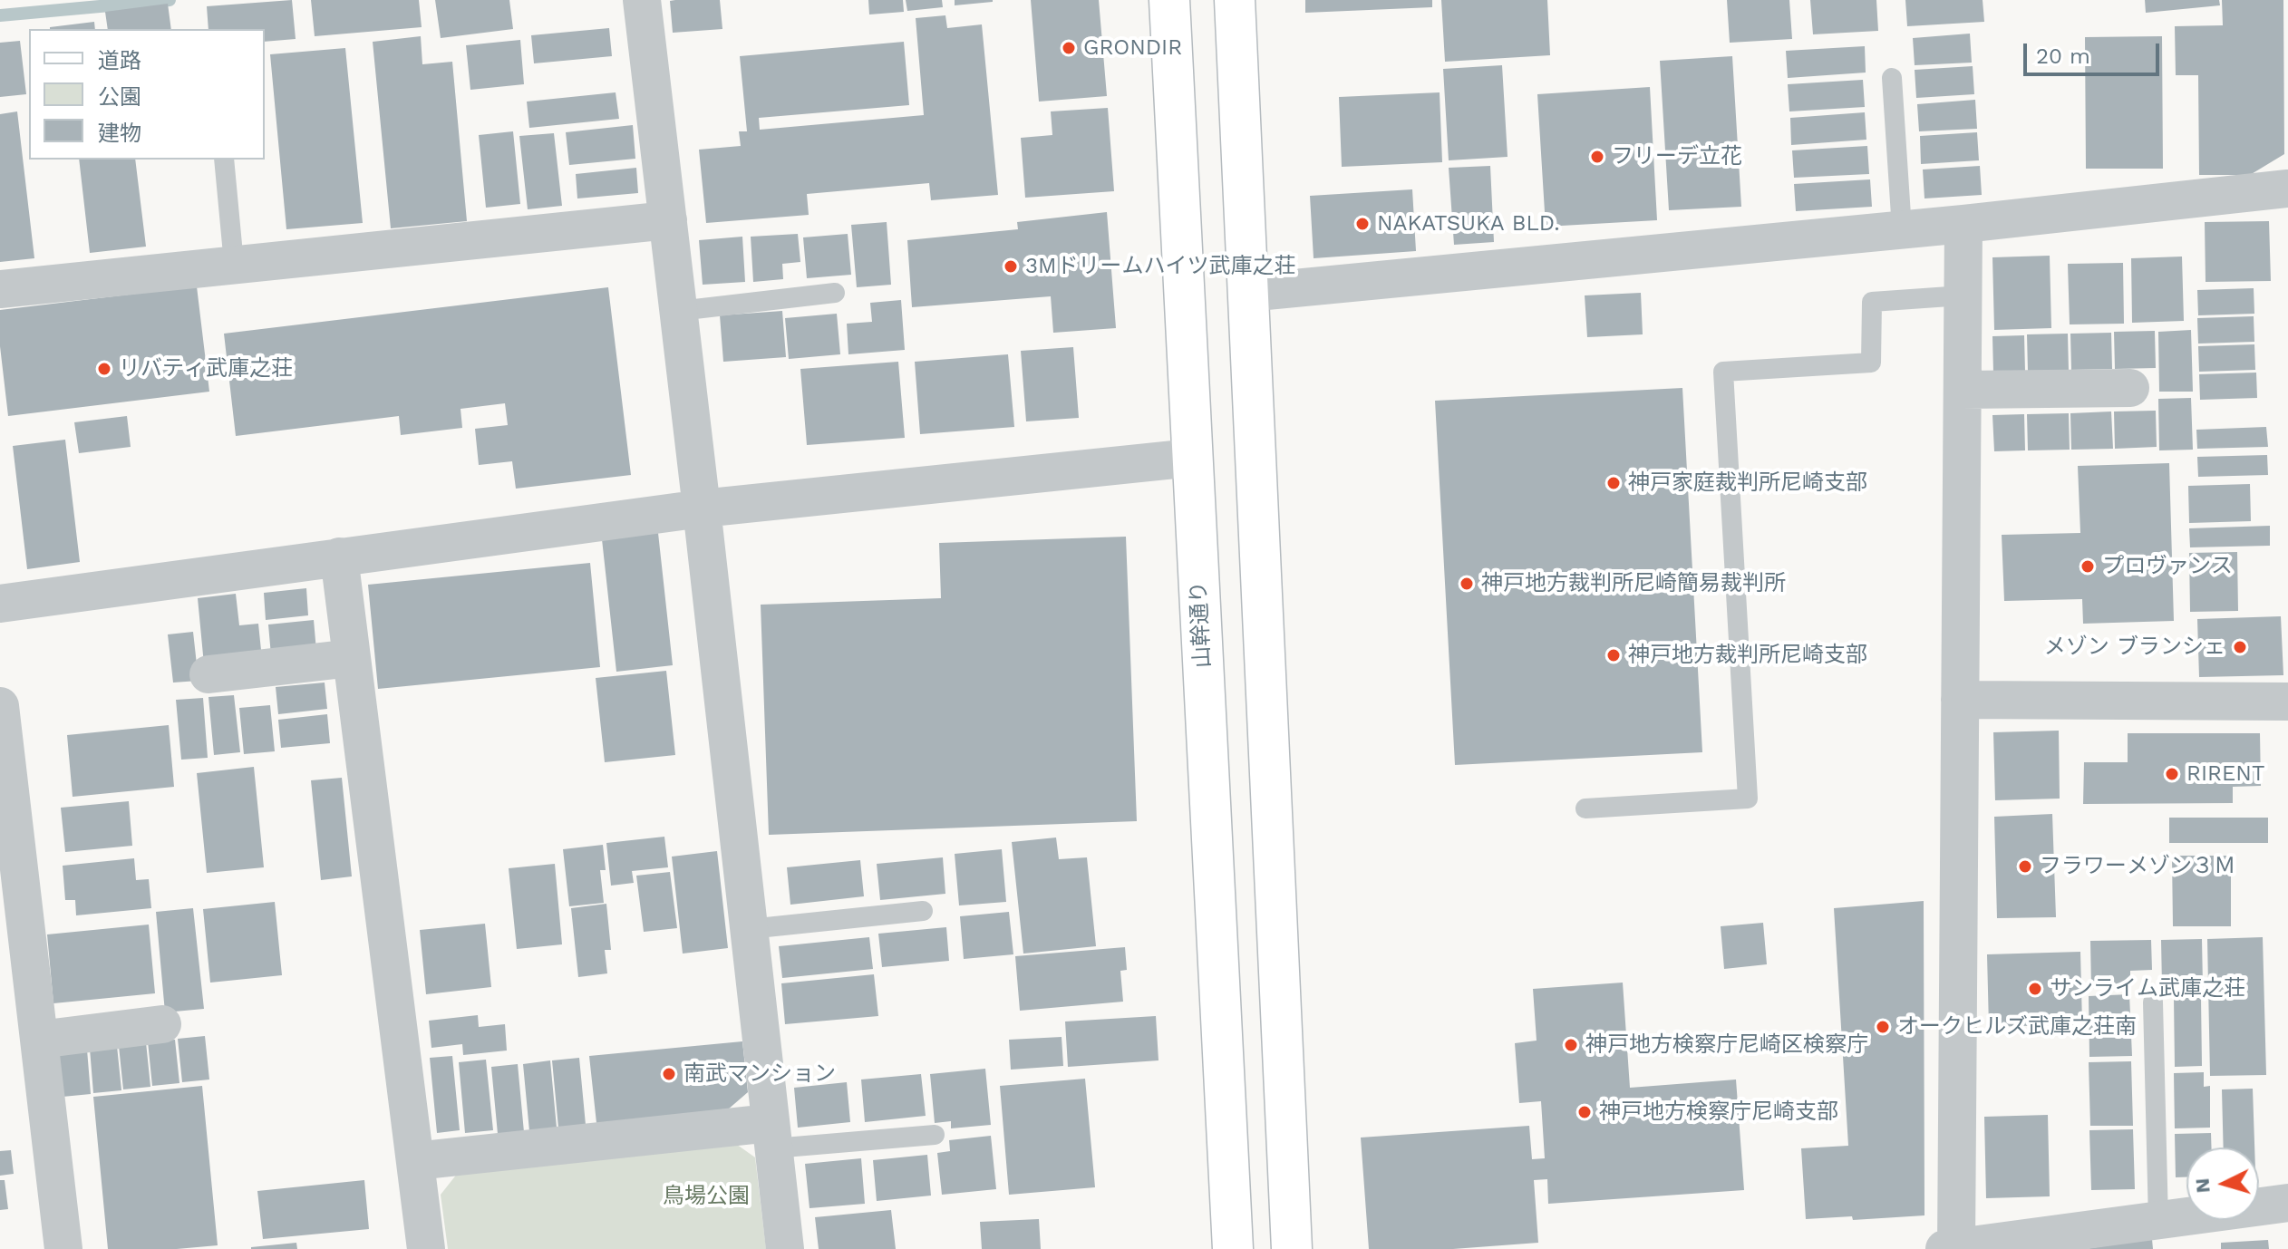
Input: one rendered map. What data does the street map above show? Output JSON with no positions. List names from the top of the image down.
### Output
{
  "streets": {
    "street": ["山幹通り"]
  },
  "parks": ["鳥場公園"],
  "places": [
    "GRONDIR",
    "フリーデ立花",
    "NAKATSUKA BLD.",
    "3Mドリームハイツ武庫之荘",
    "リバティ武庫之荘",
    "神戸家庭裁判所尼崎支部",
    "プロヴァンス",
    "神戸地方裁判所尼崎簡易裁判所",
    "メゾン ブランシェ",
    "神戸地方裁判所尼崎支部",
    "RIRENT",
    "フラワーメゾン３Ｍ",
    "サンライム武庫之荘",
    "オークヒルズ武庫之荘南",
    "神戸地方検察庁尼崎区検察庁",
    "南武マンション",
    "神戸地方検察庁尼崎支部"
  ],
  "legend": ["道路", "公園", "建物"],
  "scale_bar": "20 m",
  "north": "left"
}
